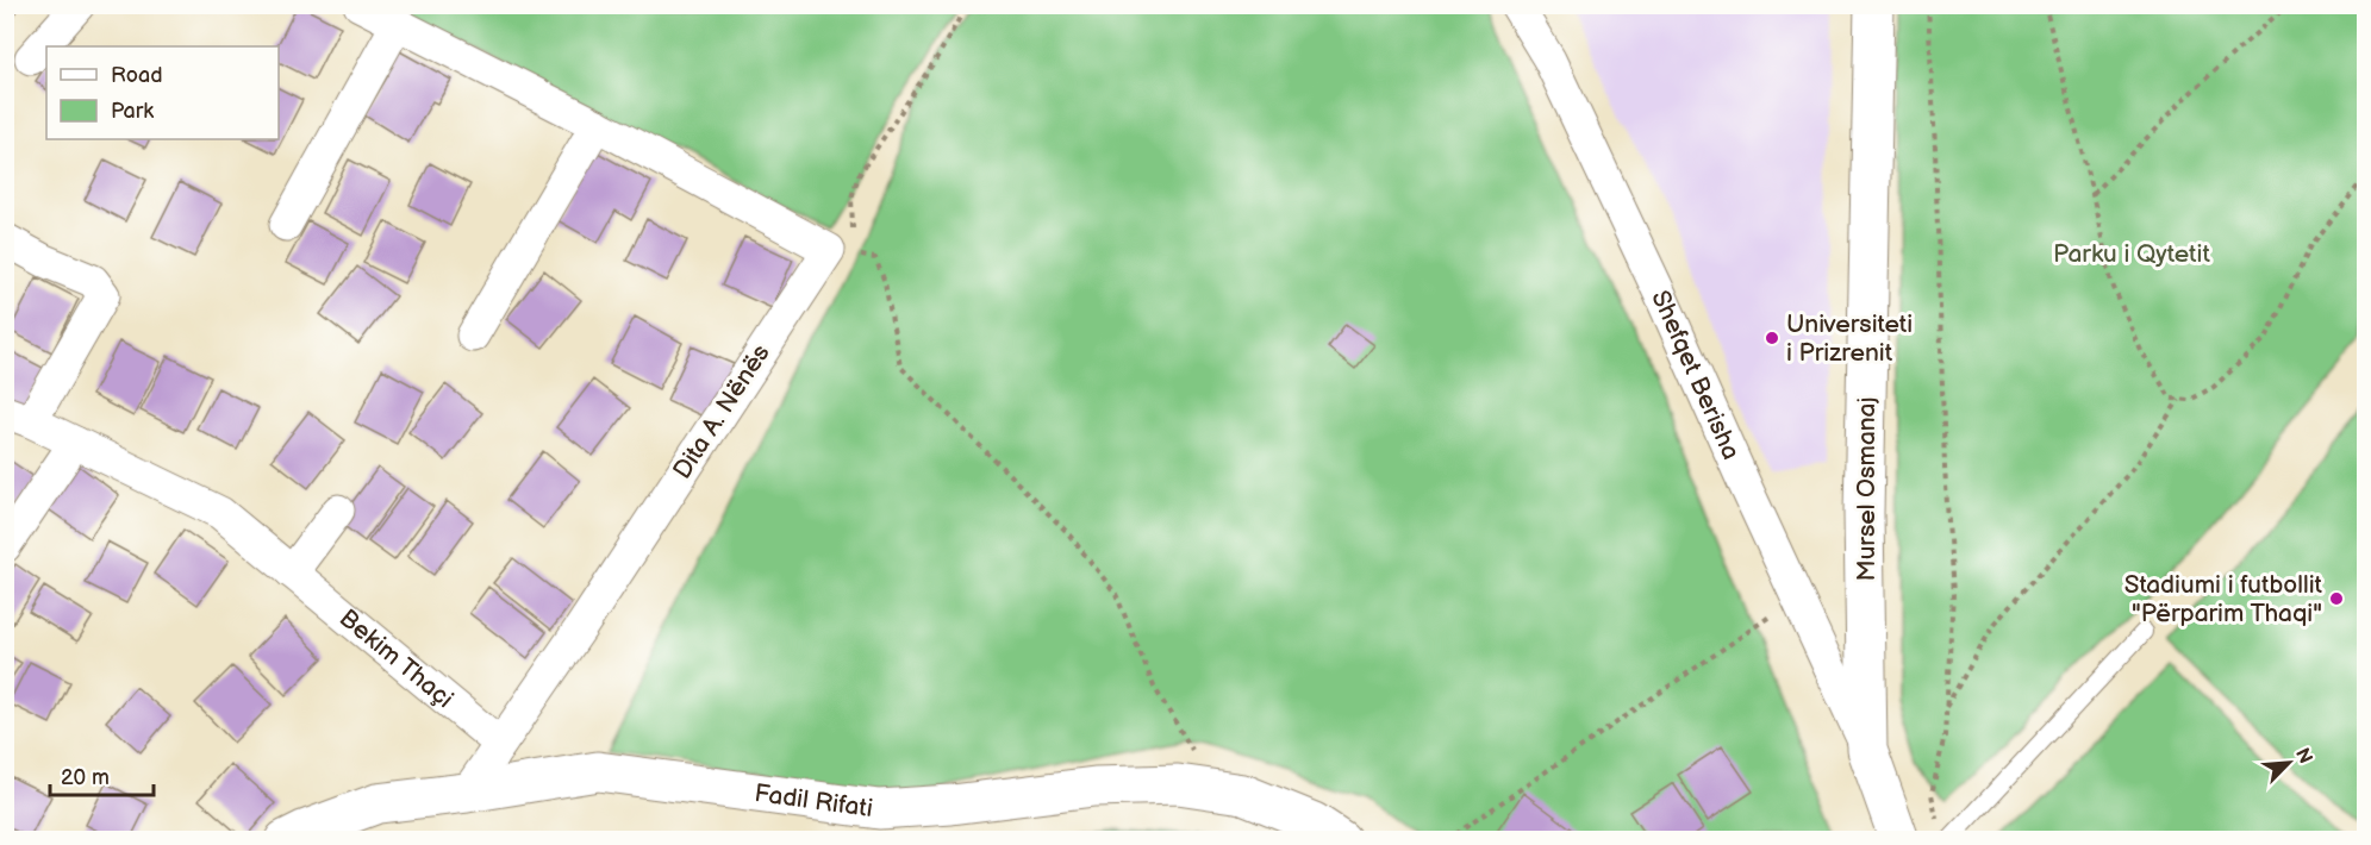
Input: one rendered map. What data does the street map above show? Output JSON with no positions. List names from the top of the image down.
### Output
{
  "streets": {
    "street": [
      "Shefqet Berisha",
      "Dita A. Nënës",
      "Mursel Osmanaj",
      "Bekim Thaçi",
      "Fadil Rifati"
    ]
  },
  "crossings": [
    ["Shefqet Berisha", "Mursel Osmanaj"],
    ["Dita A. Nënës", "Bekim Thaçi"],
    ["Dita A. Nënës", "Fadil Rifati"]
  ],
  "parks": ["Parku i Qytetit"],
  "places": ["Universiteti i Prizrenit", "Stadiumi i futbollit \"Përparim Thaqi\""],
  "legend": ["Road", "Park"],
  "scale_bar": "20 m",
  "north": "top right"
}
